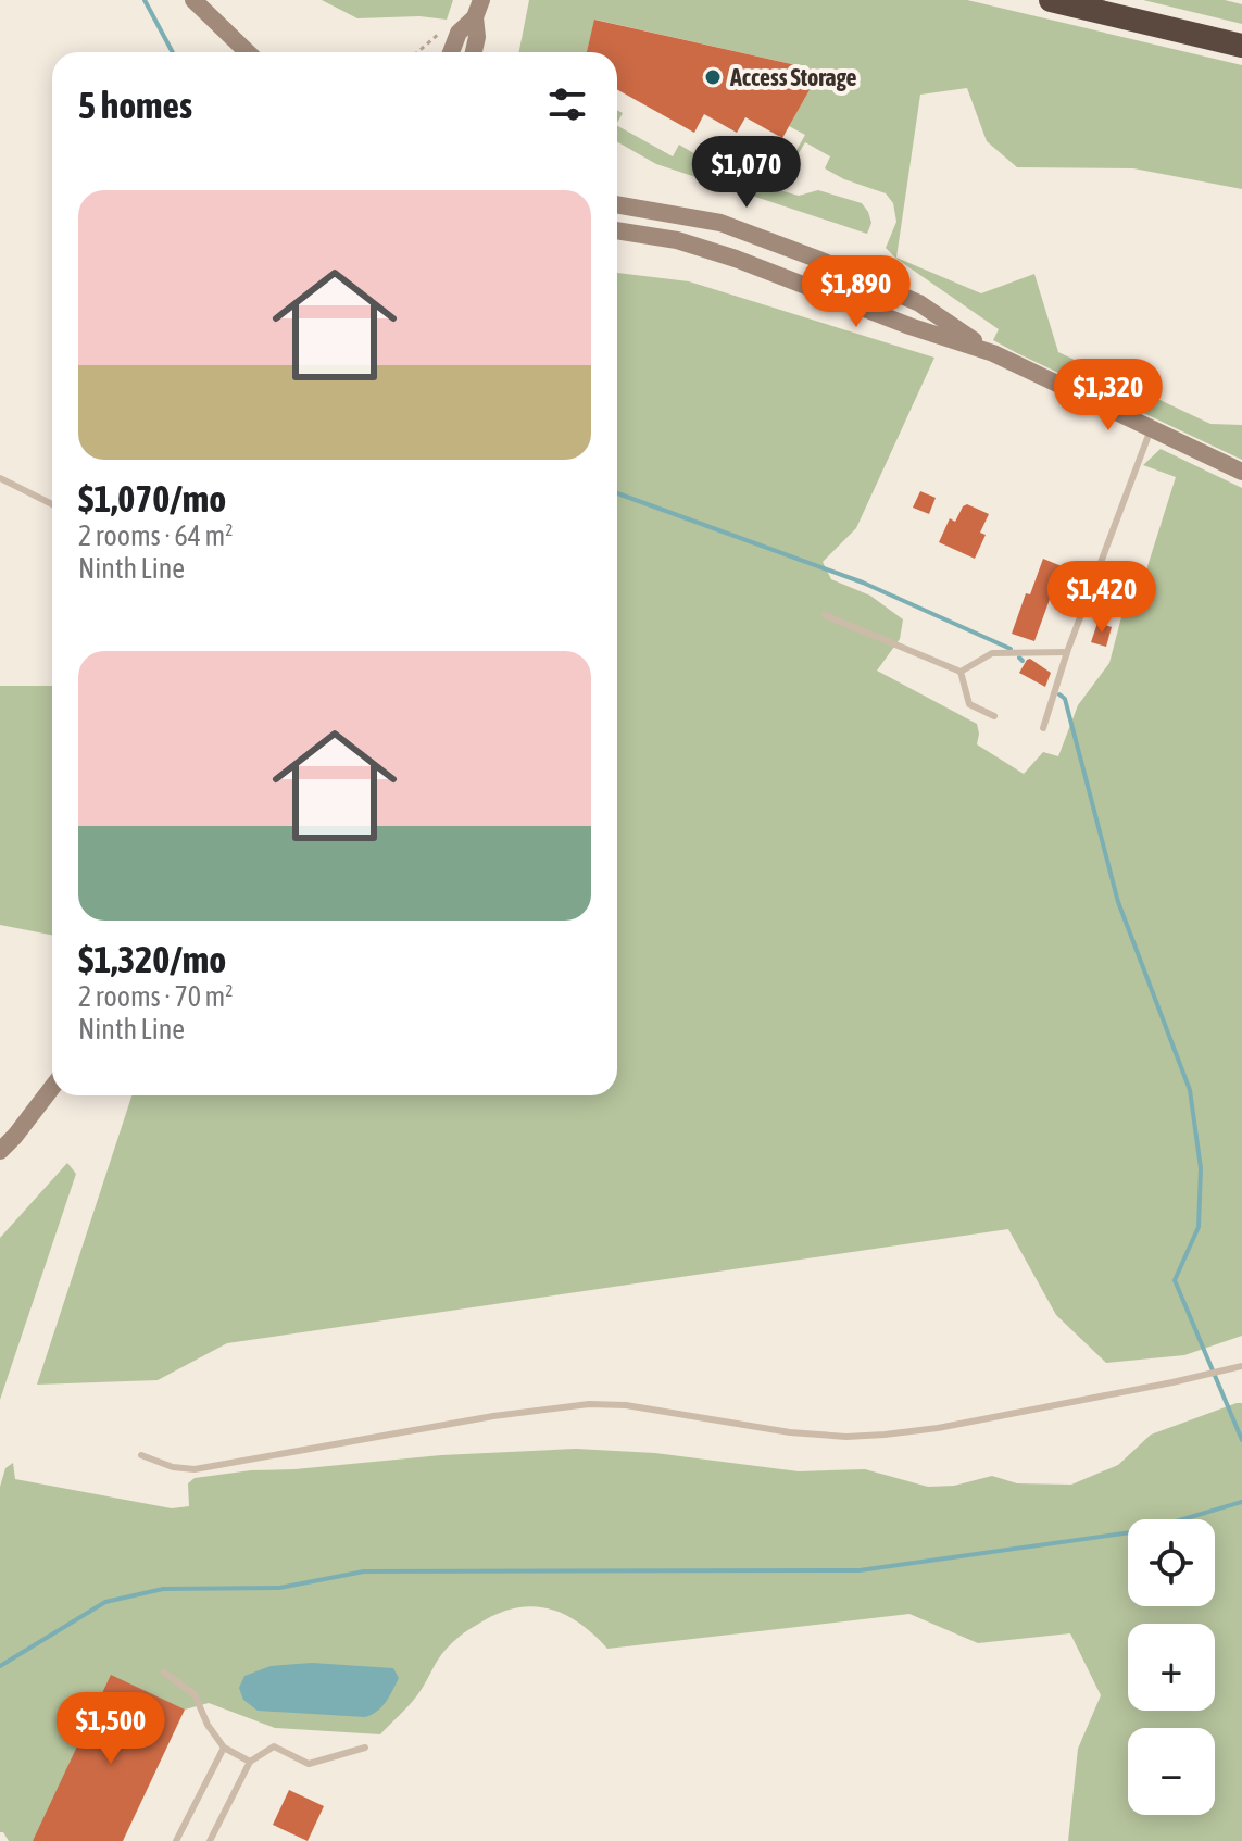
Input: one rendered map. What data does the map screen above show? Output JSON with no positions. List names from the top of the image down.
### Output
{
  "places": ["Access Storage"],
  "page": {
    "heading": "5 homes",
    "price": [
      "$1,070",
      "$1,890",
      "$1,320",
      "$1,420",
      "$1,500"
    ],
    "list": [
      {
        "name": "$1,070/mo",
        "note": "2 rooms · 64 m² · Ninth Line"
      },
      {
        "name": "$1,320/mo",
        "note": "2 rooms · 70 m² · Ninth Line"
      }
    ],
    "map_buttons": ["+", "−"]
  }
}
